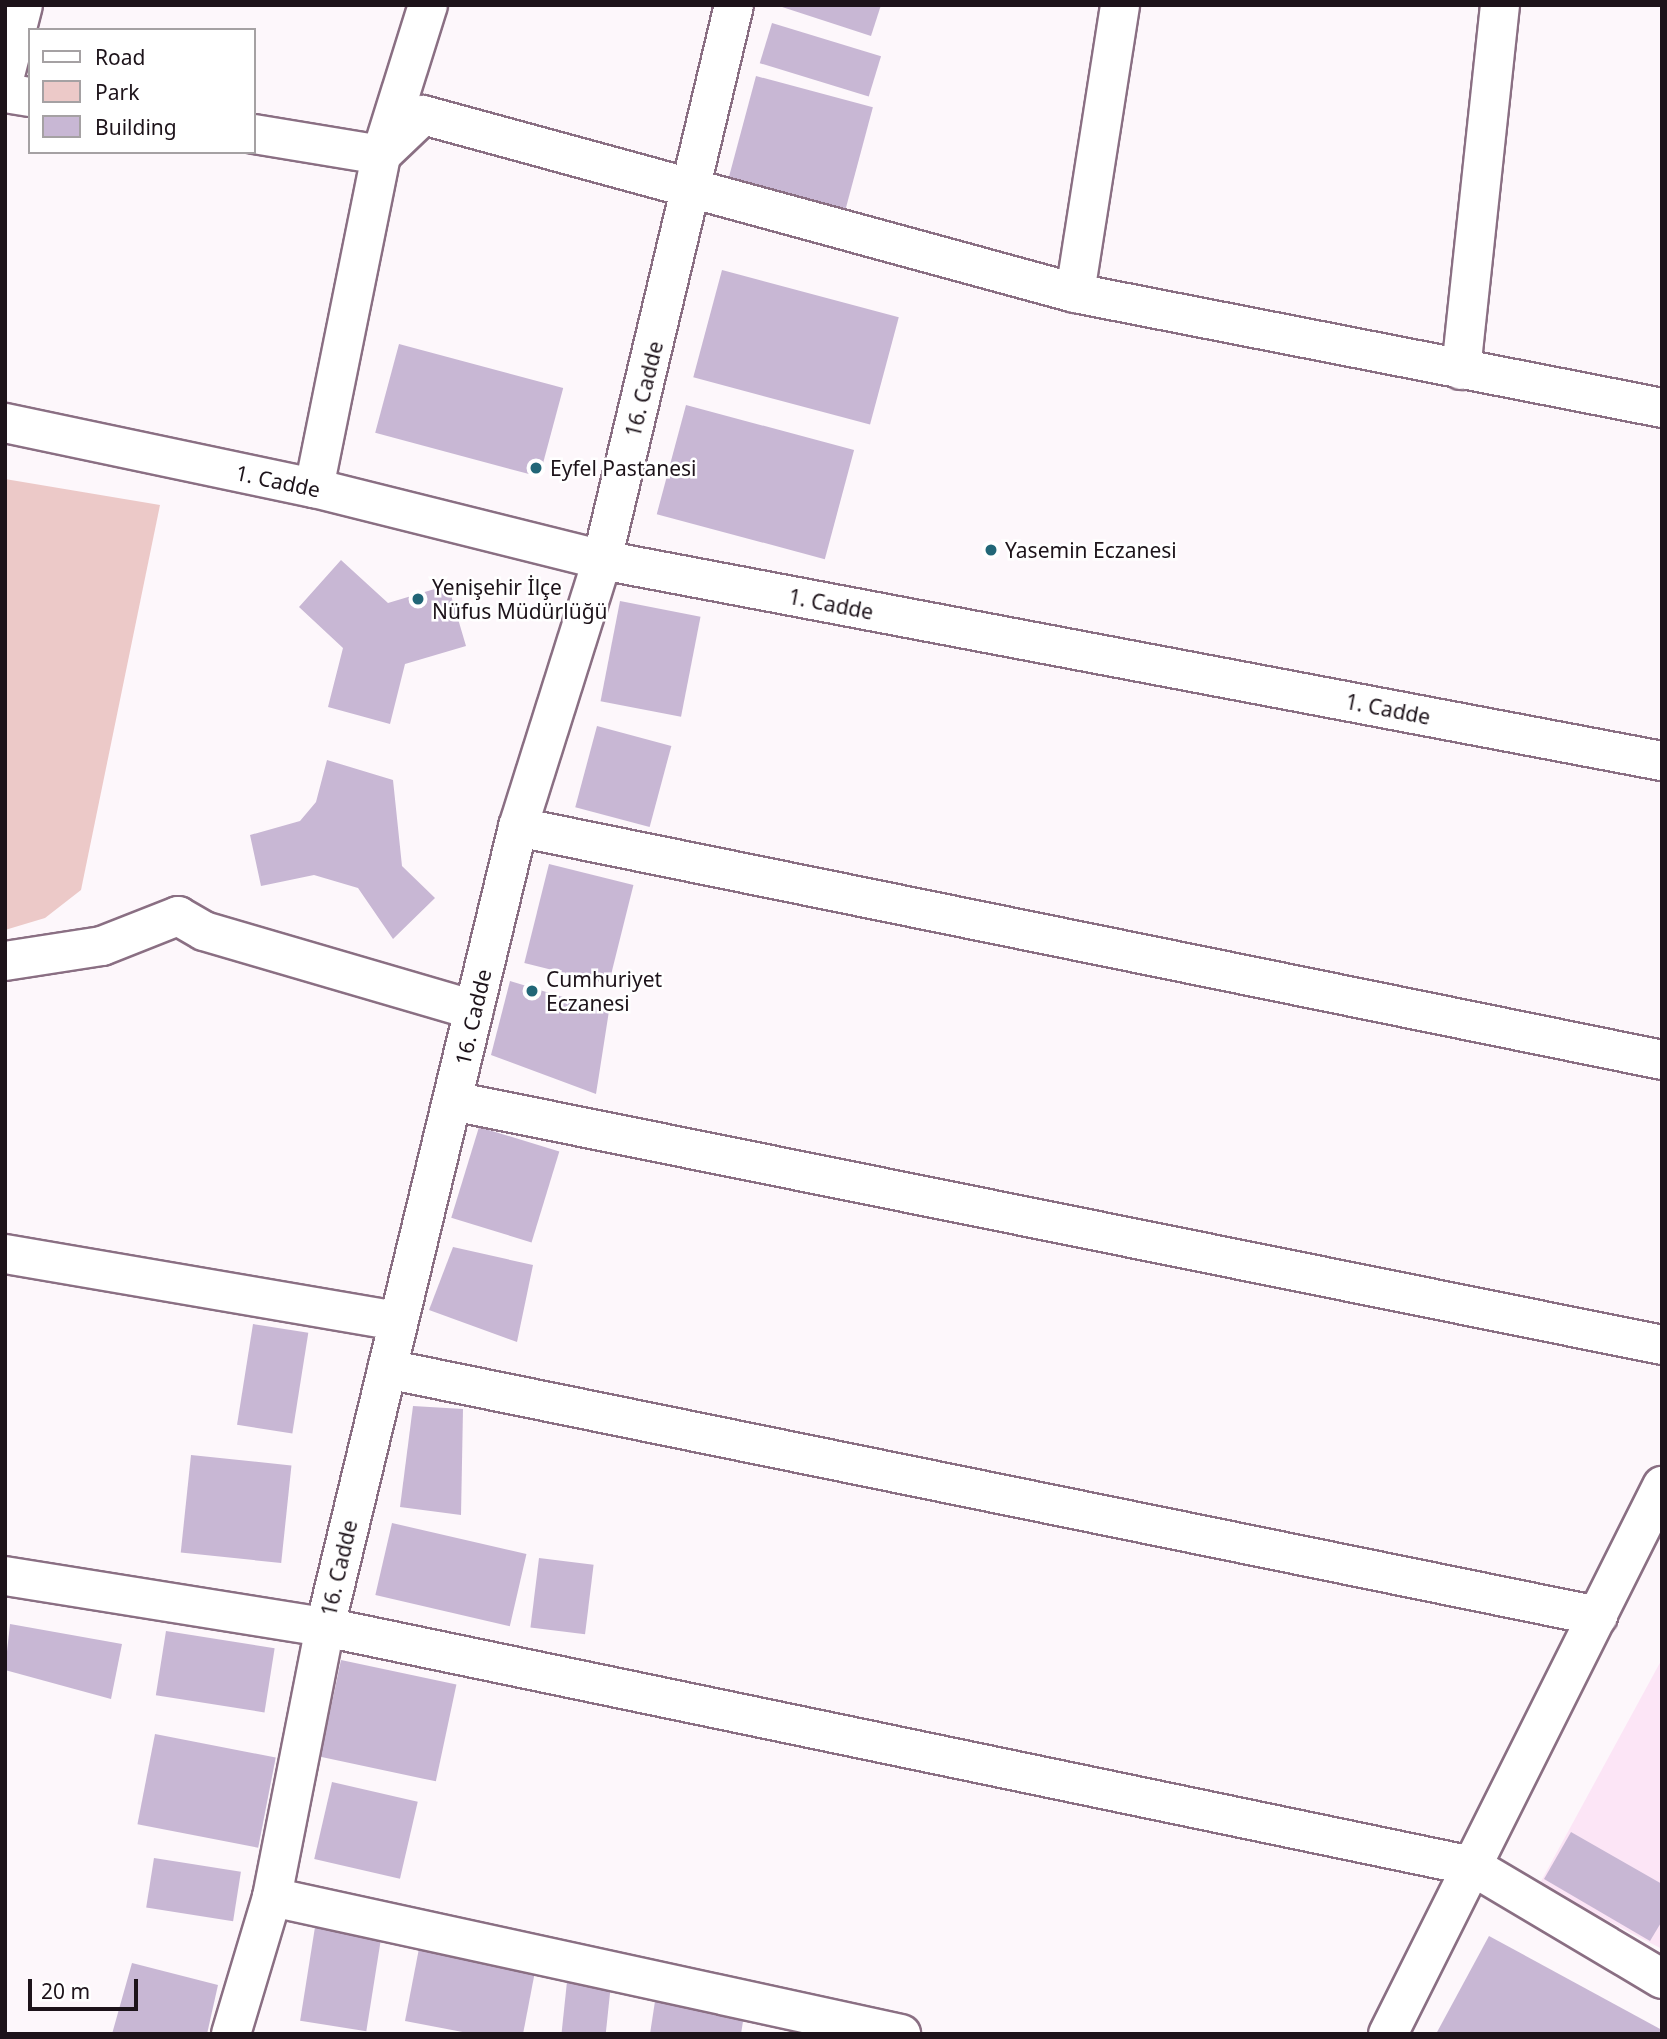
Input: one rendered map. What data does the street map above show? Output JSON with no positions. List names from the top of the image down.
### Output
{
  "streets": {
    "street": ["16. Cadde", "1. Cadde"]
  },
  "crossings": [
    ["16. Cadde", "1. Cadde"]
  ],
  "places": [
    "Eyfel Pastanesi",
    "Yasemin Eczanesi",
    "Yenişehir İlçe Nüfus Müdürlüğü",
    "Cumhuriyet Eczanesi"
  ],
  "legend": ["Road", "Park", "Building"],
  "scale_bar": "20 m"
}
